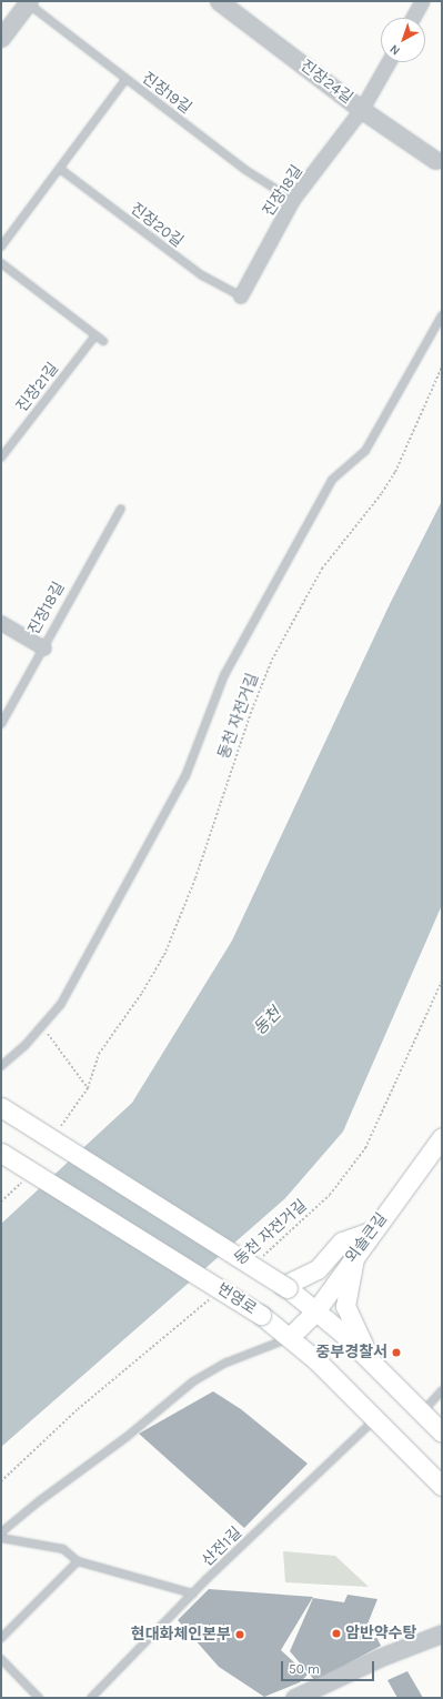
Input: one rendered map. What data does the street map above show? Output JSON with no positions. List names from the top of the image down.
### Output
{
  "streets": {
    "main road": ["외솔큰길", "번영로"],
    "street": ["진장24길", "진장18길"],
    "lane": [
      "진장19길",
      "진장20길",
      "진장21길",
      "산전1길"
    ],
    "path": ["동천 자전거길"]
  },
  "crossings": [
    ["진장24길", "진장18길"],
    ["진장19길", "진장18길"],
    ["진장18길", "진장20길"],
    ["외솔큰길", "번영로"],
    ["번영로", "산전1길"]
  ],
  "water": ["동천"],
  "places": ["중부경찰서", "암반약수탕", "현대화체인본부"],
  "scale_bar": "50 m",
  "north": "bottom left"
}
